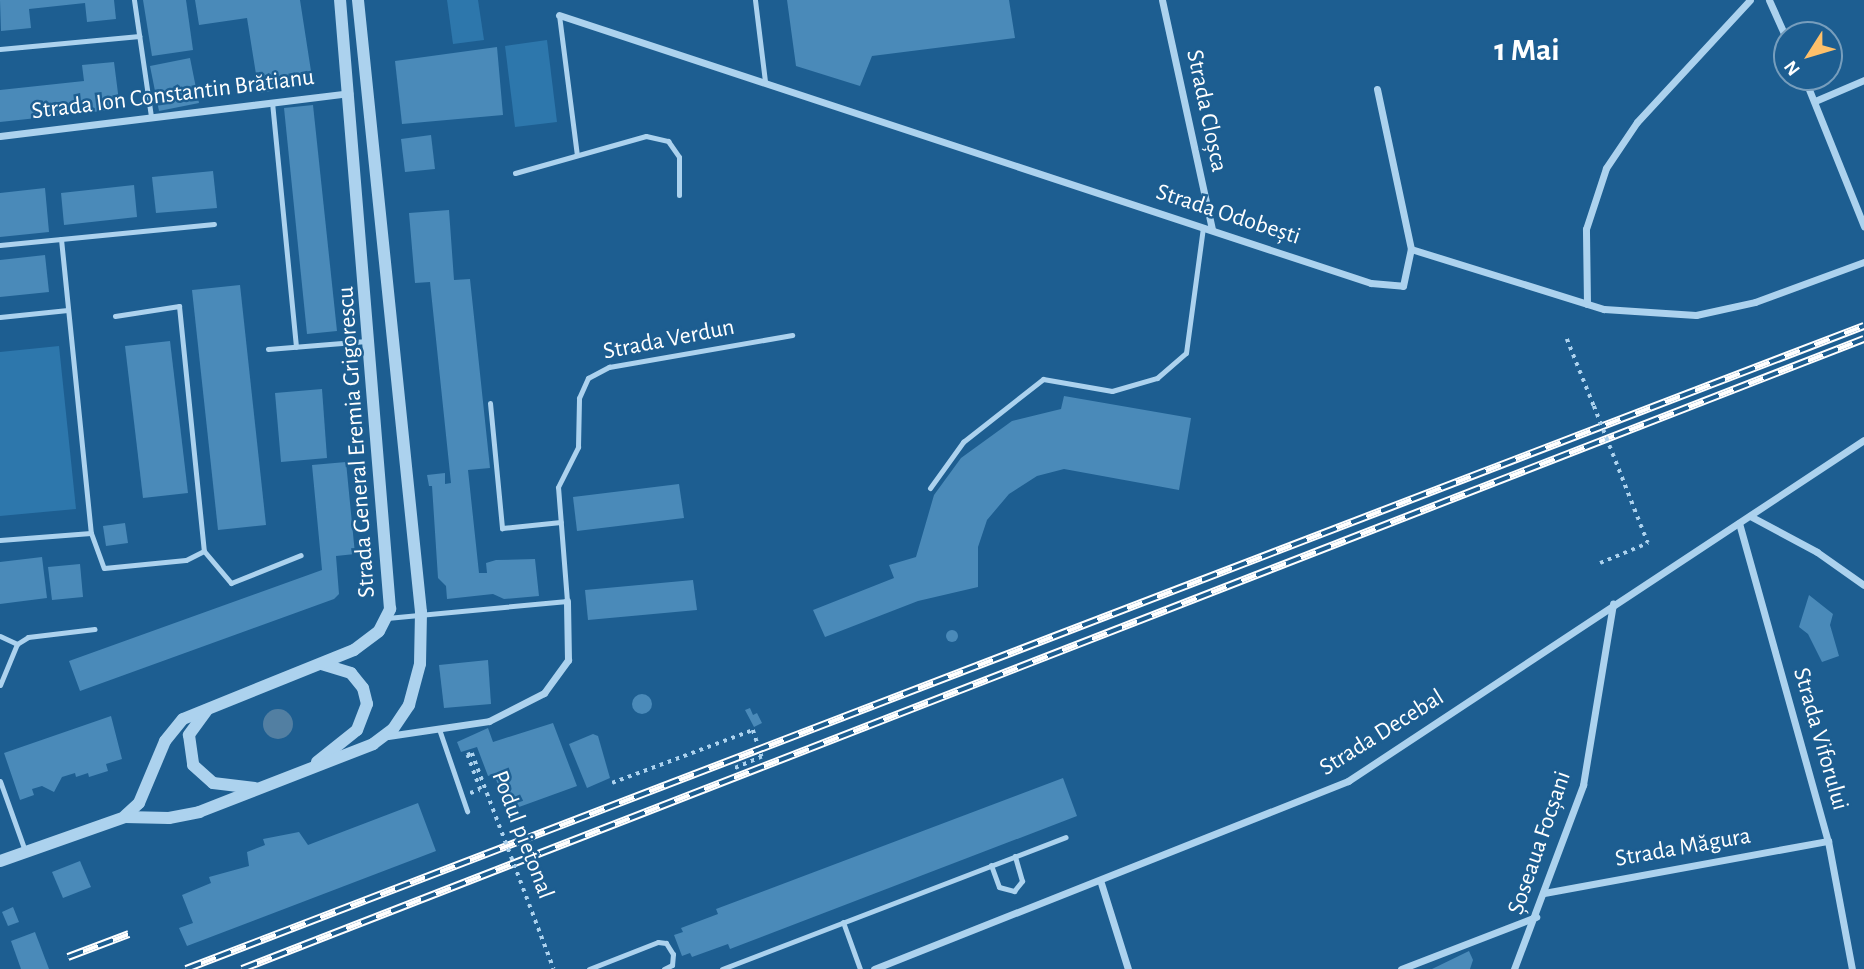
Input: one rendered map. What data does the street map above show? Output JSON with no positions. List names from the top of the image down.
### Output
{
  "streets": {
    "street": [
      "Strada Ion Constantin Brătianu",
      "Strada Cloșca",
      "Strada Odobești",
      "Strada General Eremia Grigorescu",
      "Strada Decebal",
      "Strada Viforului",
      "Șoseaua Focșani",
      "Strada Măgura"
    ],
    "lane": ["Strada Verdun"],
    "path": ["Podul pietonal"]
  },
  "crossings": [
    ["Strada Ion Constantin Brătianu", "Strada General Eremia Grigorescu"],
    ["Strada Cloșca", "Strada Odobești"],
    ["Strada Decebal", "Strada Viforului"],
    ["Strada Decebal", "Șoseaua Focșani"],
    ["Strada Viforului", "Strada Măgura"],
    ["Șoseaua Focșani", "Strada Măgura"]
  ],
  "districts": ["1 Mai"],
  "north": "bottom left"
}
